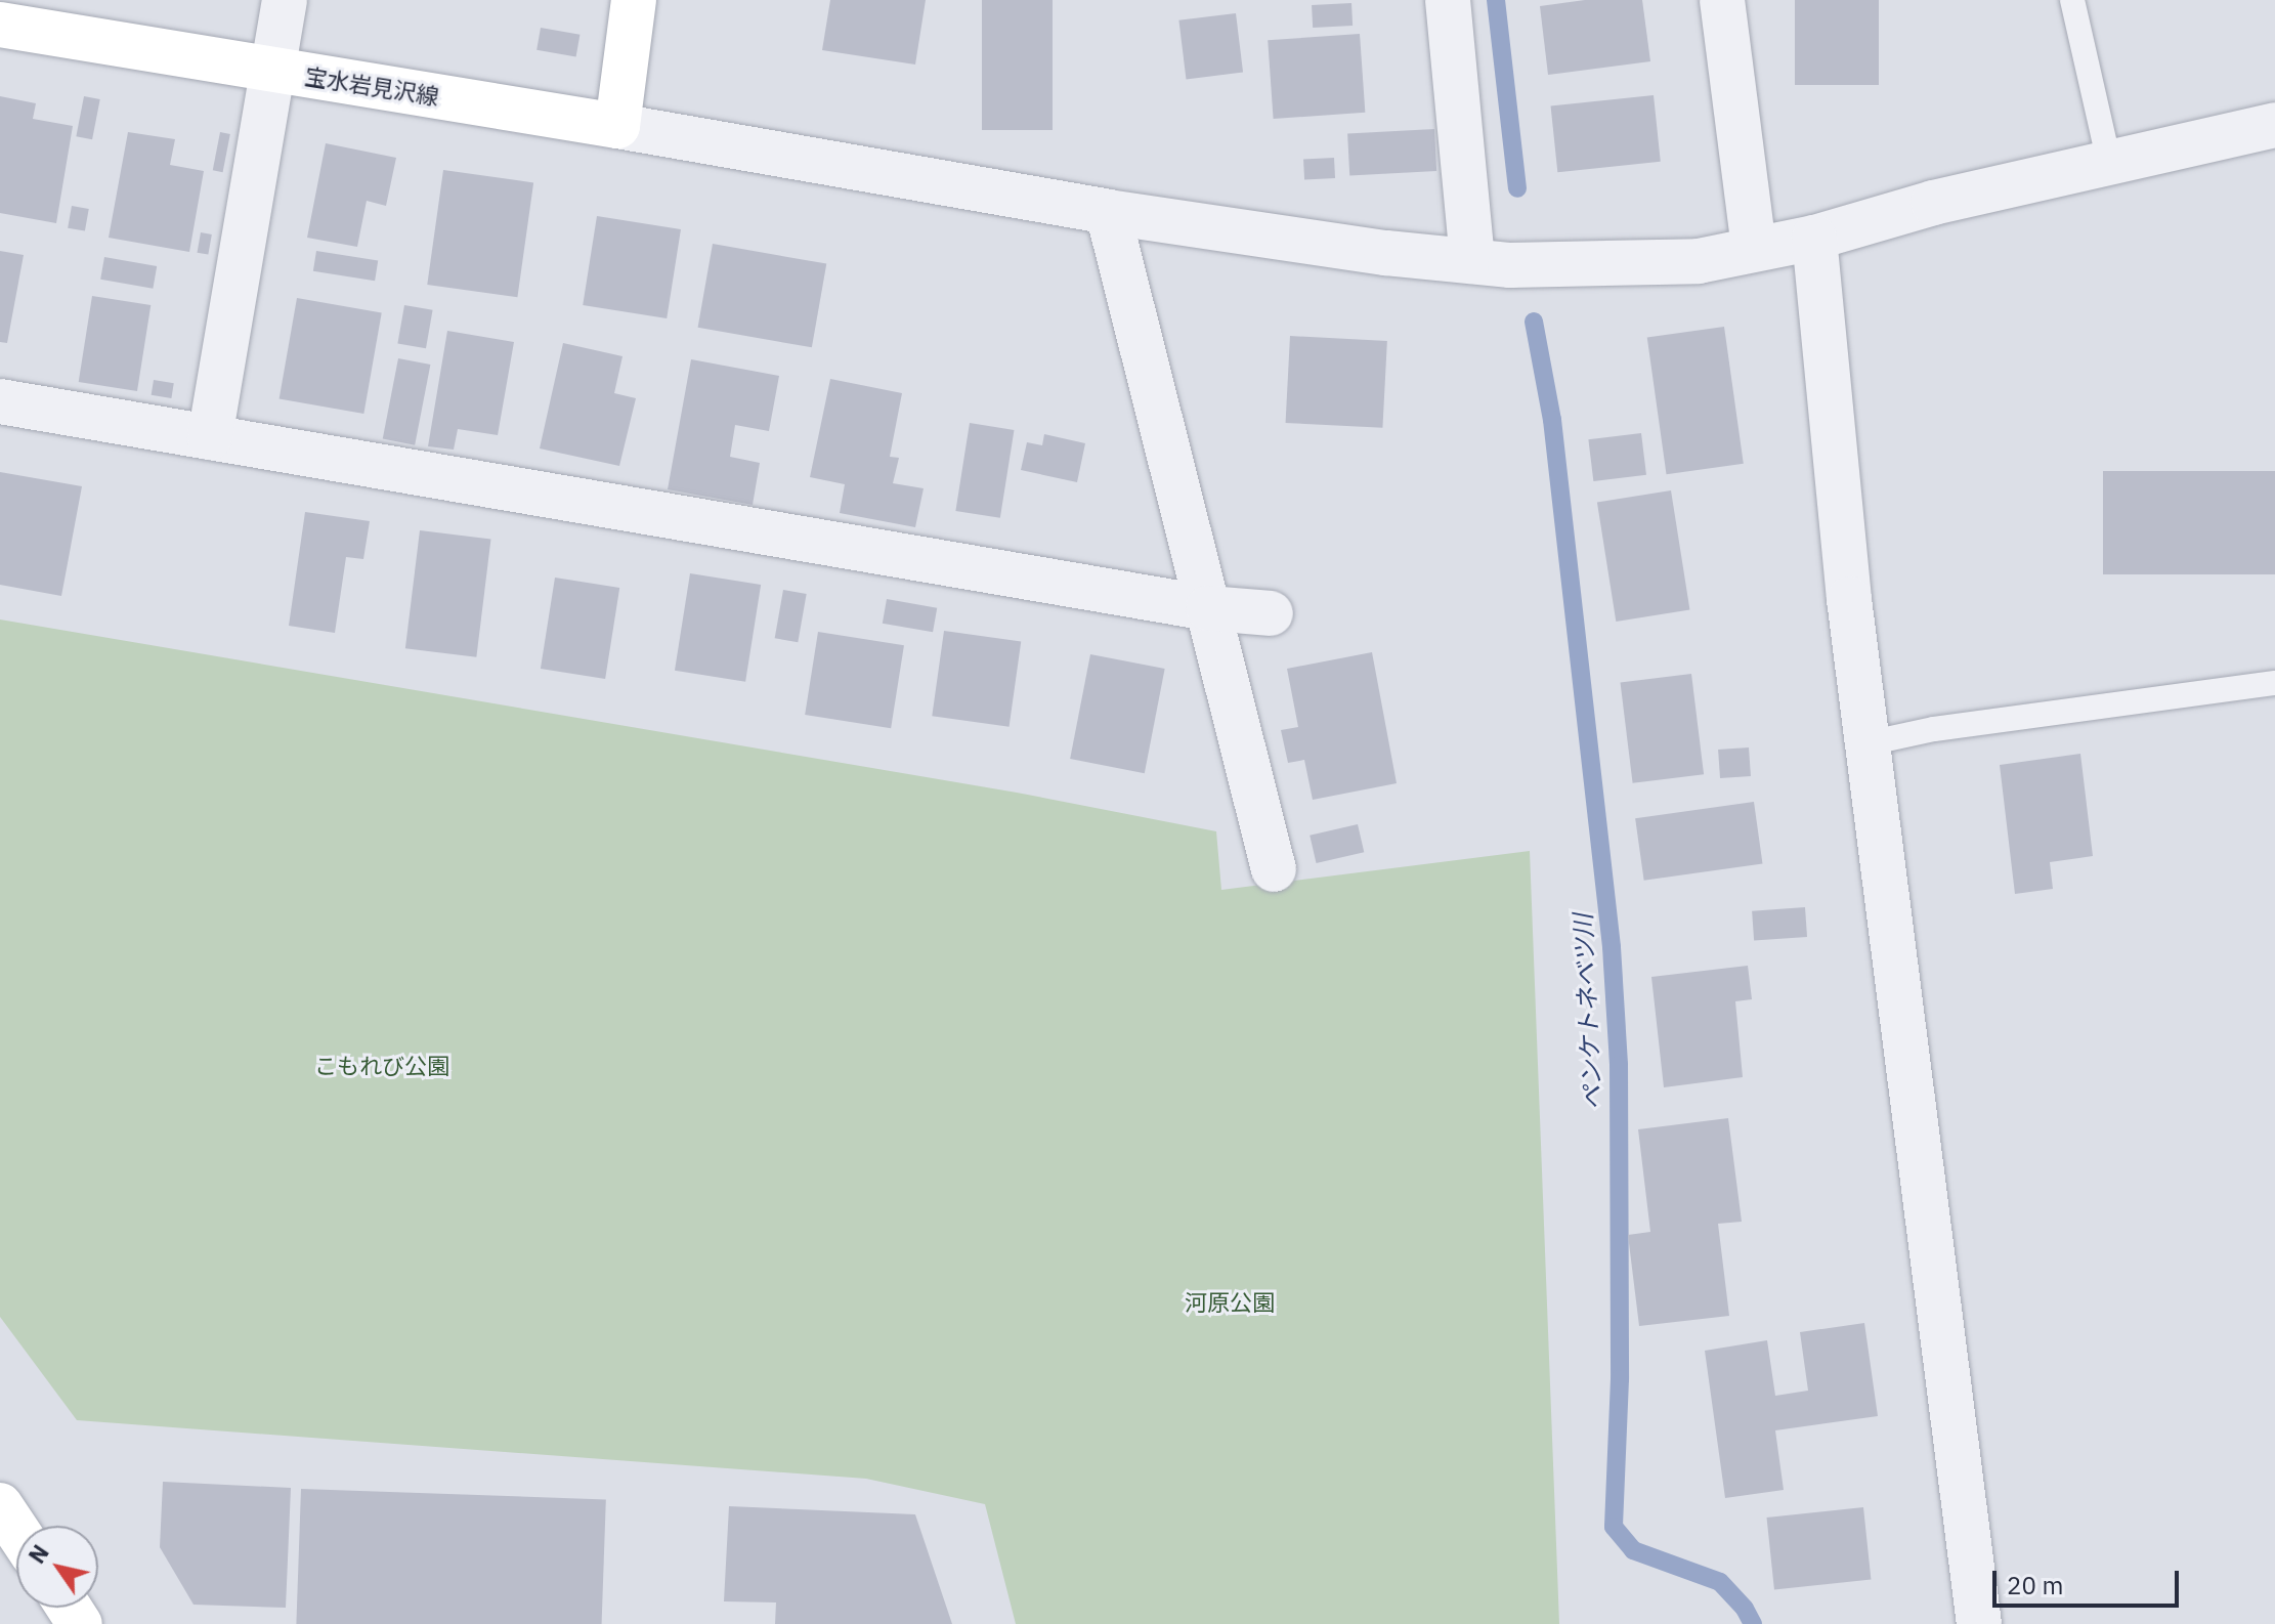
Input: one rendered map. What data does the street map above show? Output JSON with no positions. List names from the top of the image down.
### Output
{
  "streets": {
    "main road": ["宝水岩見沢線"]
  },
  "water": ["ペンケトネベツ川"],
  "parks": ["こもれび公園", "河原公園"],
  "scale_bar": "20 m",
  "north": "top left"
}
